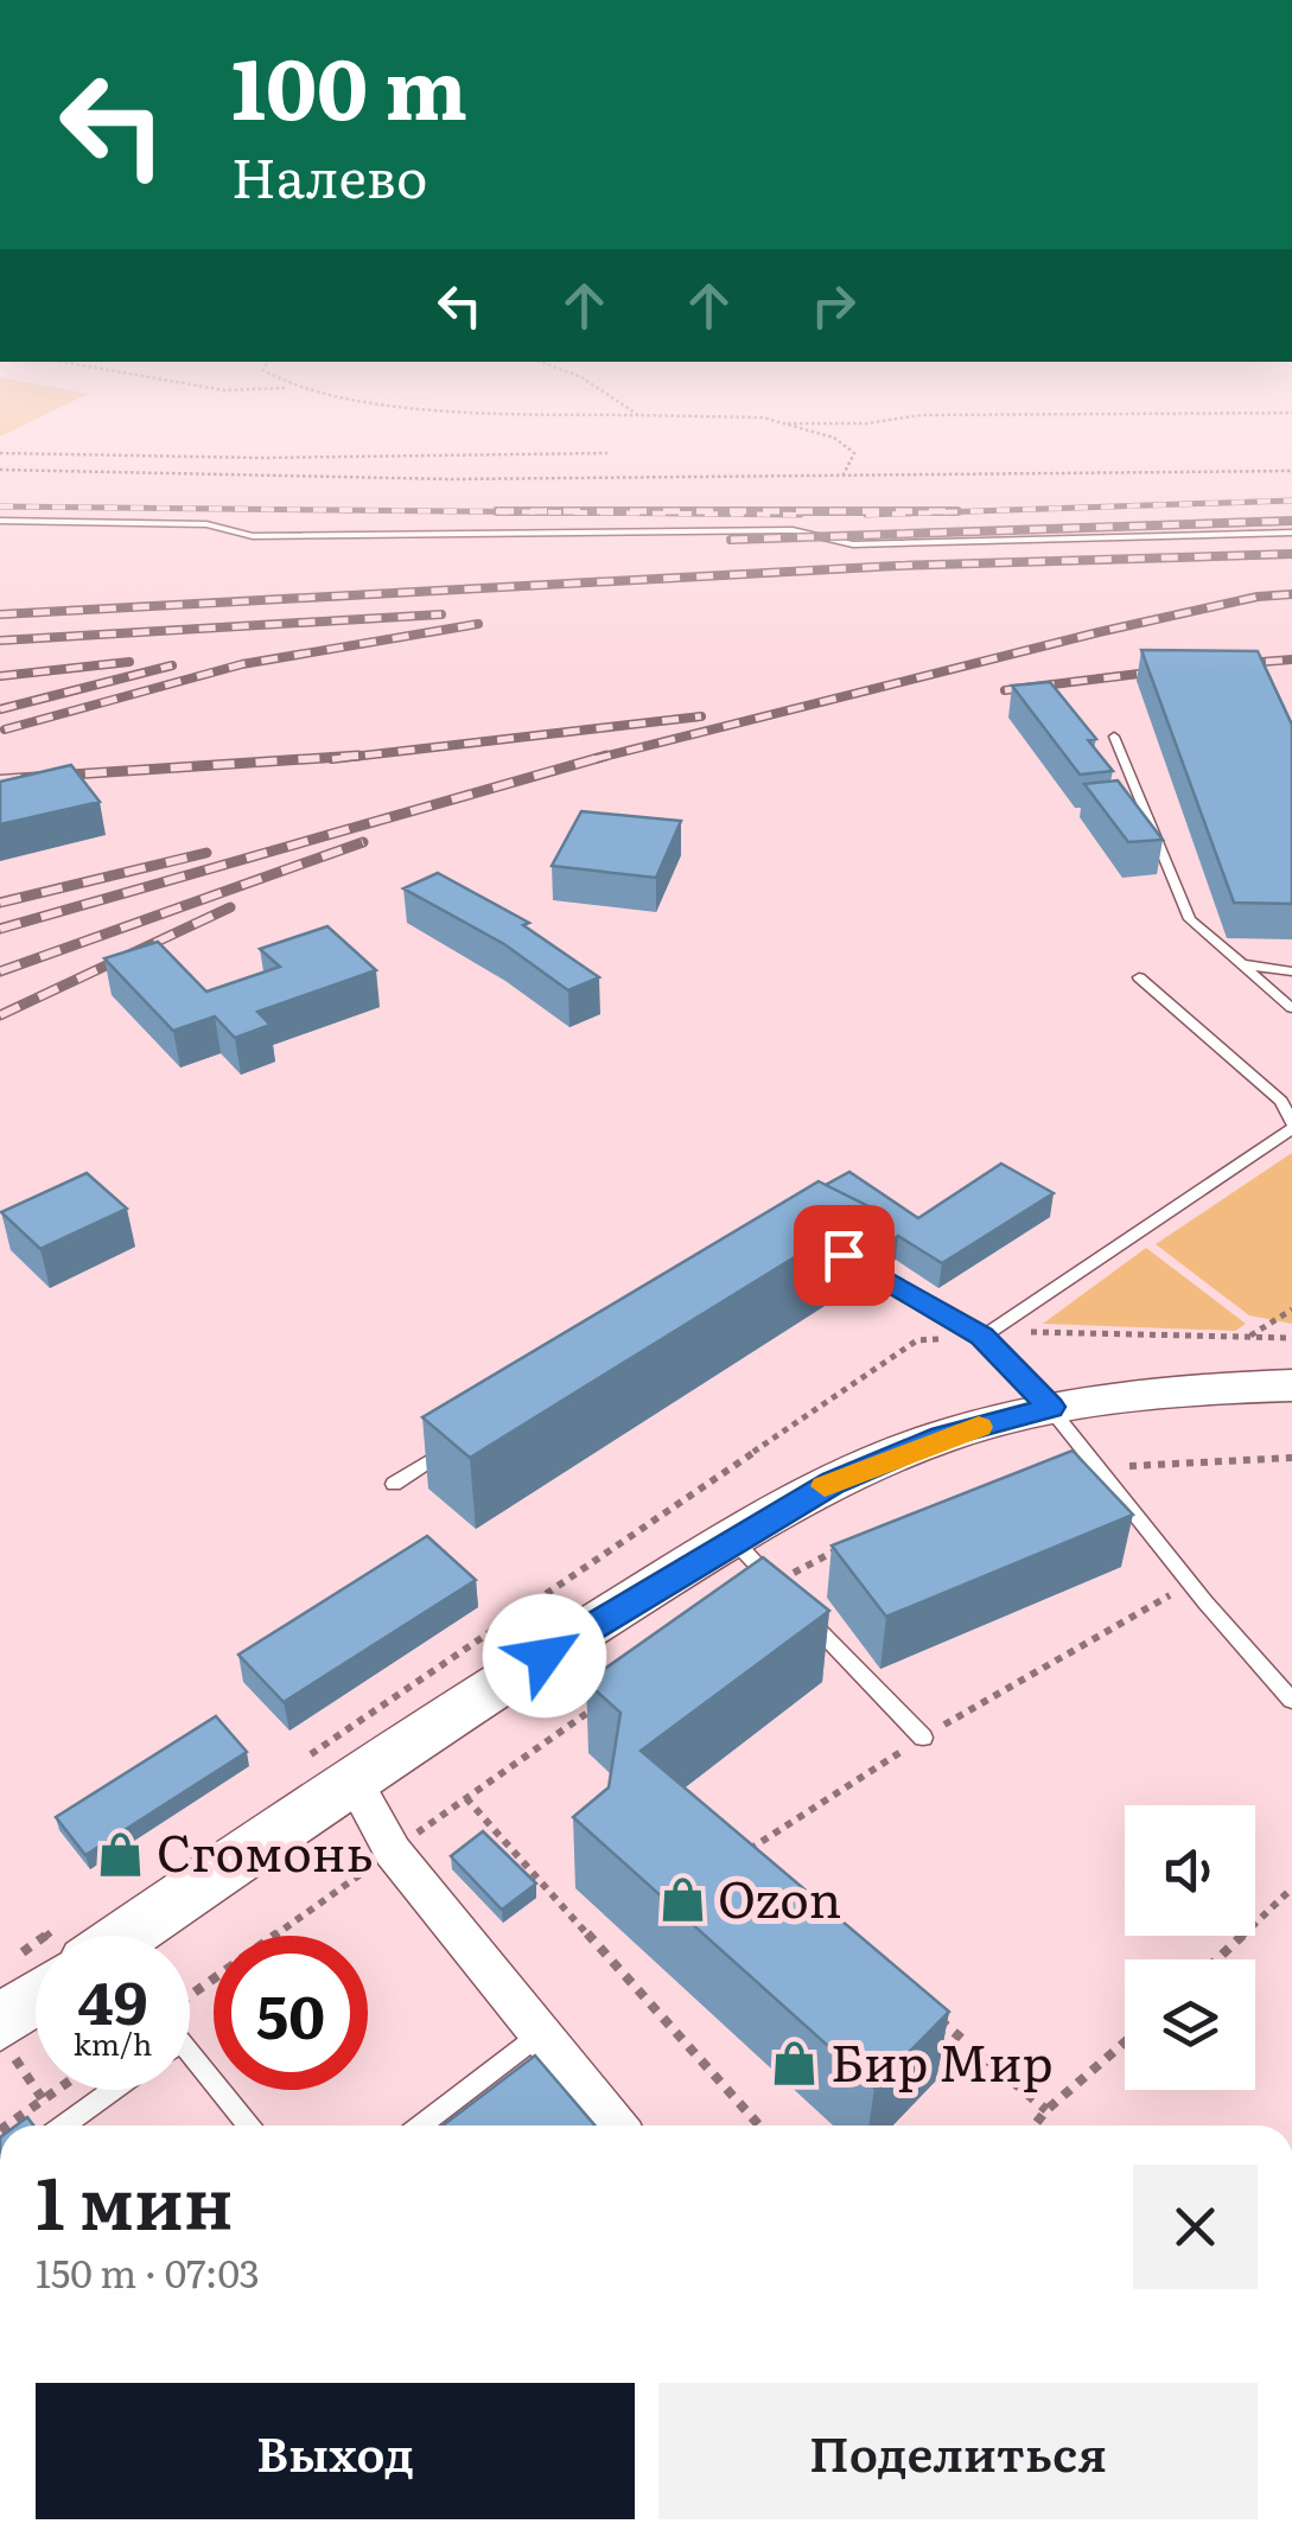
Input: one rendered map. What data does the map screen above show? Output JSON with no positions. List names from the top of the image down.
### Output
{
  "places": {
    "shop": ["Сгомонь", "Ozon", "Бир Мир"]
  },
  "page": {
    "turn": ["100 m", "Налево"],
    "speed": "49 km/h",
    "limit": "50",
    "heading": ["1 мин", "150 m · 07:03"],
    "buttons": ["Выход", "Поделиться"]
  }
}
